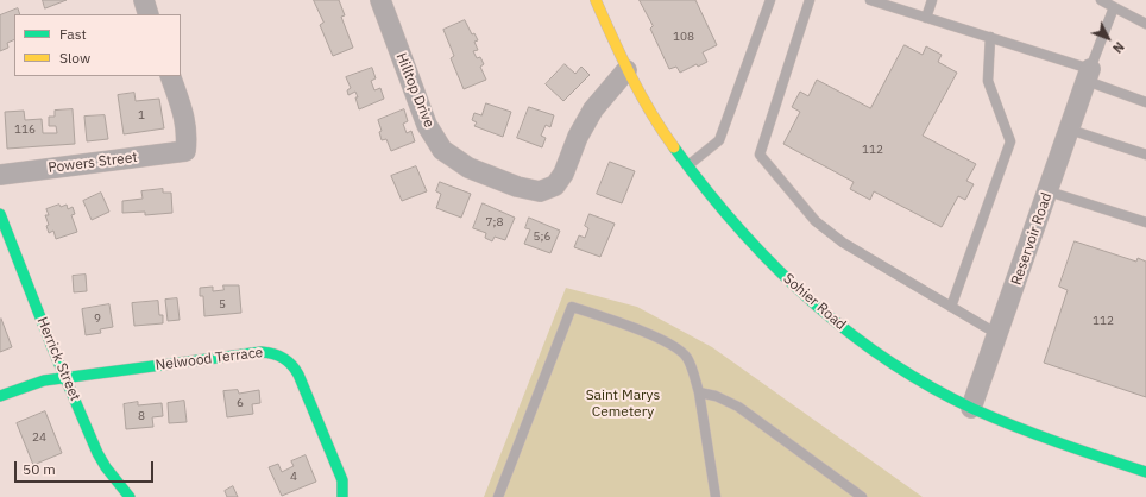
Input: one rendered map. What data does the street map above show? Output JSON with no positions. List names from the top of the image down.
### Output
{
  "streets": {
    "street": [
      "Hilltop Drive",
      "Powers Street",
      "Reservoir Road",
      "Sohier Road",
      "Herrick Street",
      "Nelwood Terrace"
    ]
  },
  "crossings": [
    ["Hilltop Drive", "Sohier Road"],
    ["Reservoir Road", "Sohier Road"],
    ["Herrick Street", "Nelwood Terrace"]
  ],
  "parks": ["Saint Marys Cemetery"],
  "house_numbers": [
    "108",
    "1",
    "116",
    "112",
    "7;8",
    "5;6",
    "5",
    "9",
    "112",
    "6",
    "8",
    "24",
    "4"
  ],
  "legend": ["Fast", "Slow"],
  "scale_bar": "50 m",
  "north": "bottom right"
}
